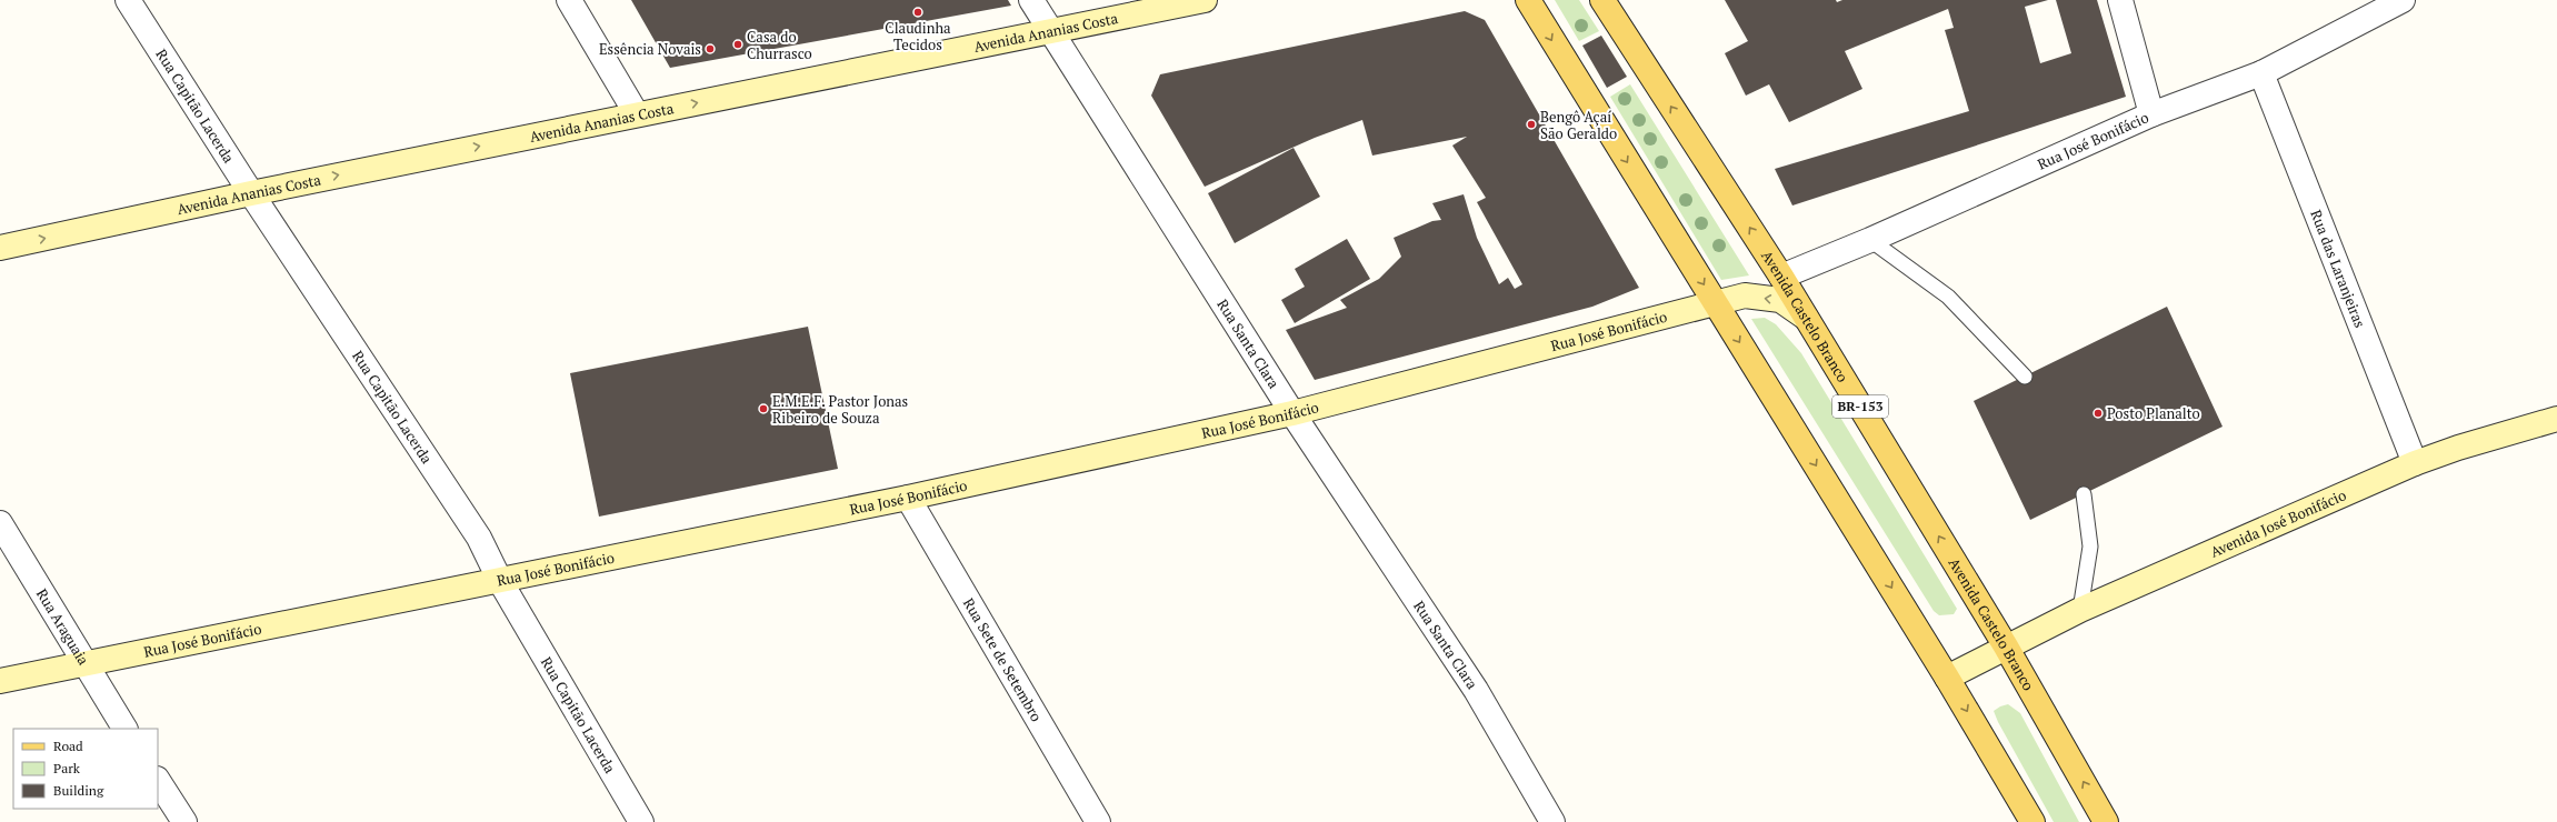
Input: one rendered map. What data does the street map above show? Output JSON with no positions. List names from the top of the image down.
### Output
{
  "streets": {
    "main road": ["Avenida Castelo Branco", "BR-153"],
    "street": [
      "Avenida Ananias Costa",
      "Rua Capitão Lacerda",
      "Rua José Bonifácio",
      "Rua das Laranjeiras",
      "Rua Santa Clara",
      "Avenida José Bonifácio",
      "Rua Araguaia",
      "Rua Sete de Setembro"
    ]
  },
  "crossings": [
    ["Avenida Ananias Costa", "Rua Capitão Lacerda"],
    ["Avenida Ananias Costa", "Rua Santa Clara"],
    ["Rua Capitão Lacerda", "Rua José Bonifácio"],
    ["Rua José Bonifácio", "Rua das Laranjeiras"],
    ["Rua José Bonifácio", "Avenida Castelo Branco"],
    ["Rua José Bonifácio", "Rua Santa Clara"],
    ["Rua José Bonifácio", "Rua Araguaia"],
    ["Rua José Bonifácio", "Rua Sete de Setembro"],
    ["Rua das Laranjeiras", "Avenida José Bonifácio"],
    ["Avenida Castelo Branco", "Avenida José Bonifácio"]
  ],
  "one_way": ["Avenida Ananias Costa"],
  "places": [
    "Claudinha Tecidos",
    "Casa do Churrasco",
    "Essência Novais",
    "Bengô Açaí São Geraldo",
    "E.M.E.F. Pastor Jonas Ribeiro de Souza",
    "Posto Planalto"
  ],
  "legend": ["Road", "Park", "Building"]
}
